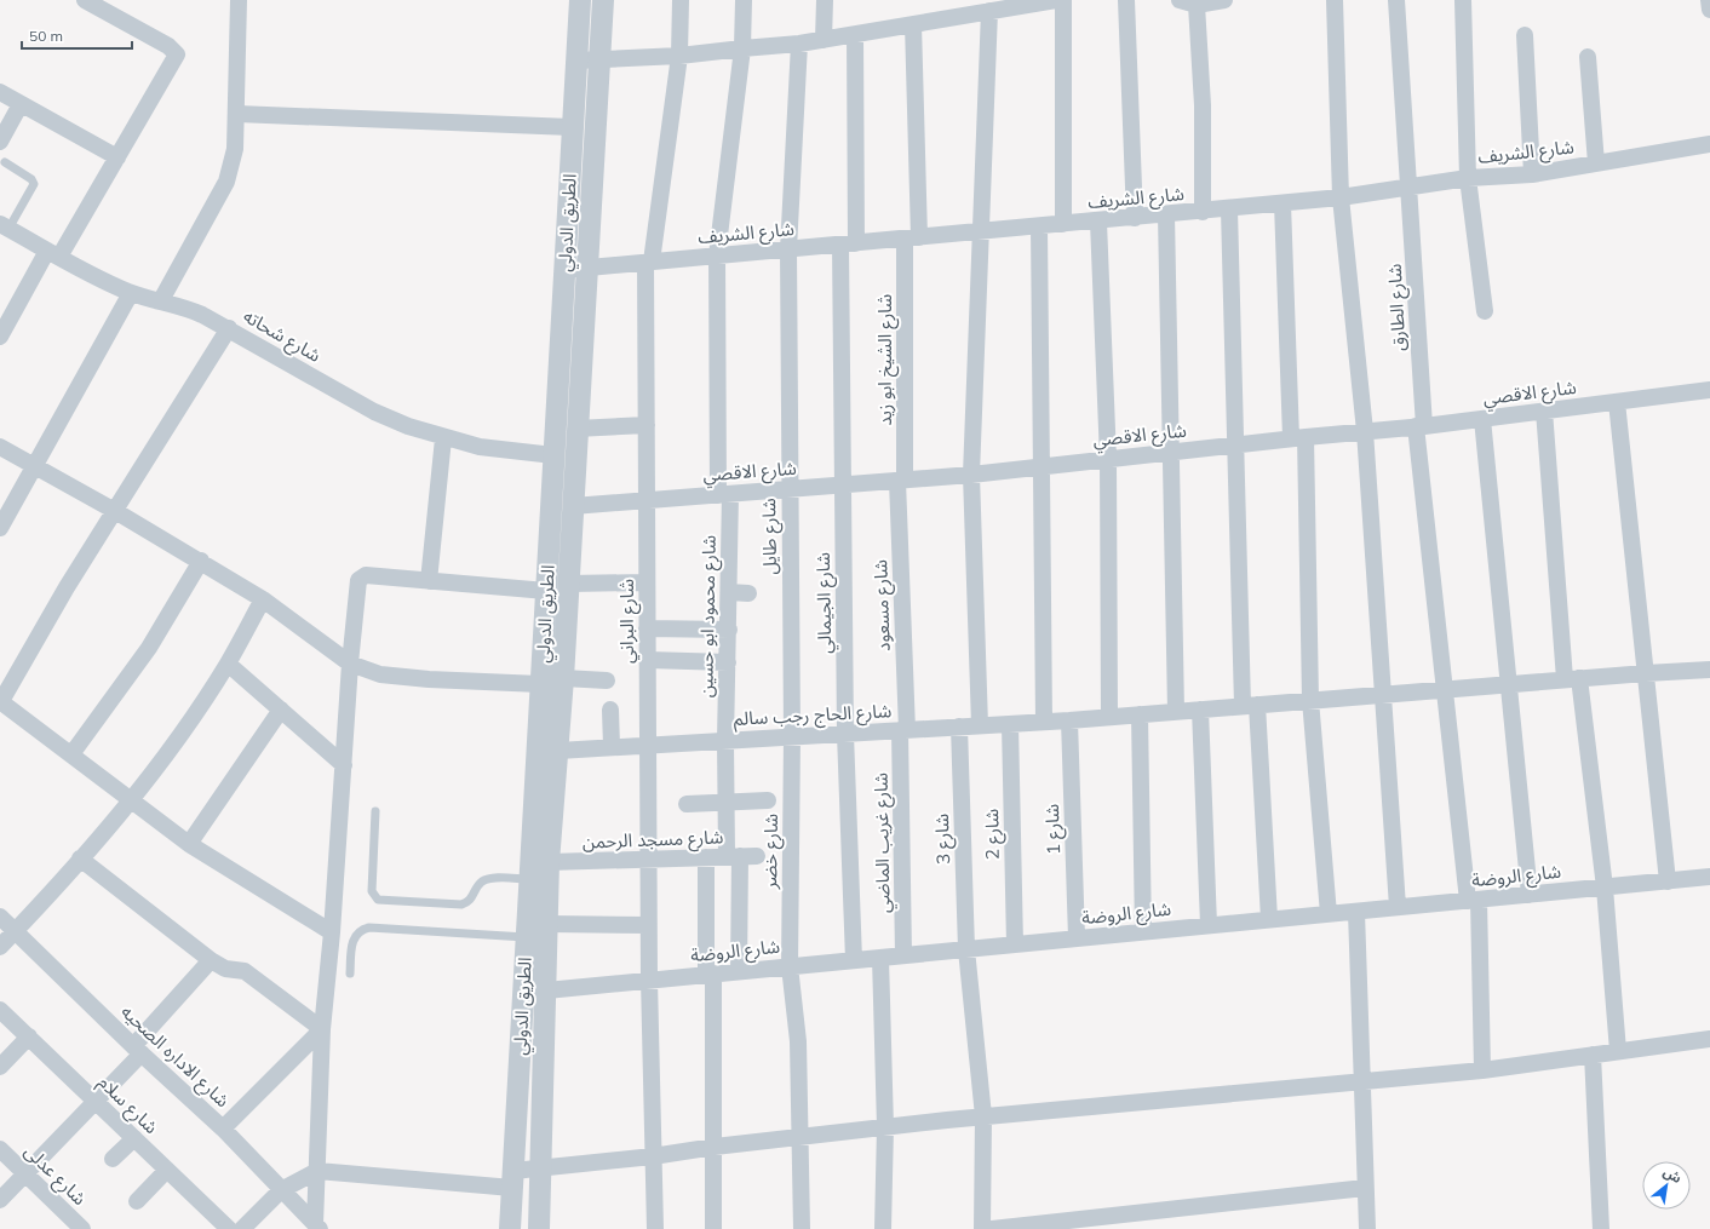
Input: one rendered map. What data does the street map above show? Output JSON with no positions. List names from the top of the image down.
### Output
{
  "streets": {
    "street": [
      "شارع الشريف",
      "الطريق الدولي",
      "شارع الطارق",
      "شارع شحاته",
      "شارع الشيخ ابو زيد",
      "شارع الاقصي",
      "شارع طايل",
      "شارع الجيمالي",
      "شارع مسعود",
      "شارع محمود ابو حسين",
      "شارع البراني",
      "شارع الحاج رجب سالم",
      "شارع 1",
      "شارع 2",
      "شارع مسجد الرحمن",
      "شارع 3",
      "شارع غريب الماضي",
      "شارع خضر",
      "شارع الروضة",
      "شارع الاداره الصحيه",
      "شارع سلام",
      "شارع عدلى"
    ]
  },
  "crossings": [
    ["شارع الشريف", "الطريق الدولي"],
    ["شارع الشريف", "شارع الطارق"],
    ["شارع الشريف", "شارع الشيخ ابو زيد"],
    ["شارع الشريف", "شارع طايل"],
    ["شارع الشريف", "شارع الجيمالي"],
    ["شارع الشريف", "شارع محمود ابو حسين"],
    ["شارع الشريف", "شارع البراني"],
    ["الطريق الدولي", "شارع شحاته"],
    ["الطريق الدولي", "شارع الاقصي"],
    ["الطريق الدولي", "شارع الحاج رجب سالم"],
    ["الطريق الدولي", "شارع مسجد الرحمن"],
    ["الطريق الدولي", "شارع الروضة"],
    ["شارع الطارق", "شارع الاقصي"],
    ["شارع الطارق", "شارع الحاج رجب سالم"],
    ["شارع الطارق", "شارع الروضة"],
    ["شارع الشيخ ابو زيد", "شارع الاقصي"],
    ["شارع الشيخ ابو زيد", "شارع مسعود"],
    ["شارع الاقصي", "شارع طايل"],
    ["شارع الاقصي", "شارع الجيمالي"],
    ["شارع الاقصي", "شارع مسعود"],
    ["شارع الاقصي", "شارع محمود ابو حسين"],
    ["شارع الاقصي", "شارع البراني"],
    ["شارع طايل", "شارع الحاج رجب سالم"],
    ["شارع طايل", "شارع خضر"],
    ["شارع الجيمالي", "شارع الحاج رجب سالم"],
    ["شارع الجيمالي", "شارع الروضة"],
    ["شارع مسعود", "شارع الحاج رجب سالم"],
    ["شارع مسعود", "شارع غريب الماضي"],
    ["شارع محمود ابو حسين", "شارع الحاج رجب سالم"],
    ["شارع محمود ابو حسين", "شارع مسجد الرحمن"],
    ["شارع محمود ابو حسين", "شارع الروضة"],
    ["شارع البراني", "شارع الحاج رجب سالم"],
    ["شارع البراني", "شارع مسجد الرحمن"],
    ["شارع البراني", "شارع الروضة"],
    ["شارع الحاج رجب سالم", "شارع 1"],
    ["شارع الحاج رجب سالم", "شارع 2"],
    ["شارع الحاج رجب سالم", "شارع 3"],
    ["شارع الحاج رجب سالم", "شارع غريب الماضي"],
    ["شارع الحاج رجب سالم", "شارع خضر"],
    ["شارع 1", "شارع الروضة"],
    ["شارع 2", "شارع الروضة"],
    ["شارع 3", "شارع الروضة"],
    ["شارع غريب الماضي", "شارع الروضة"],
    ["شارع خضر", "شارع الروضة"]
  ],
  "scale_bar": "50 m",
  "north": "top right"
}
